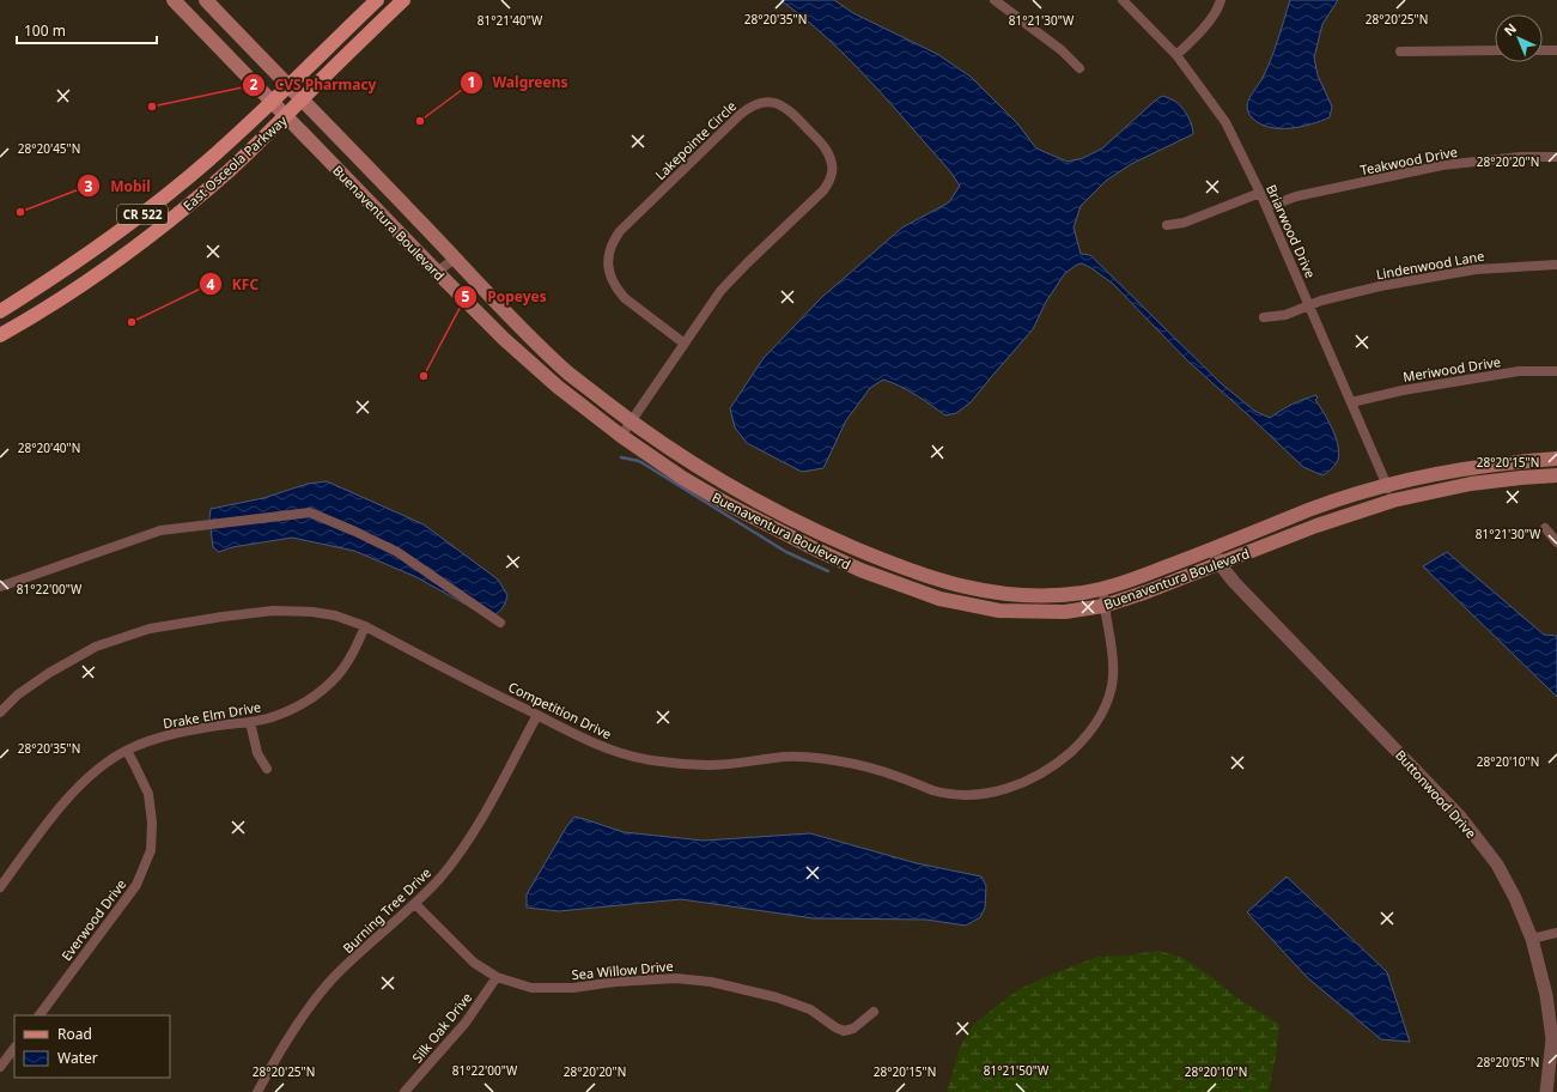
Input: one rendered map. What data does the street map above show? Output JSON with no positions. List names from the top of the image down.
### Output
{
  "streets": {
    "main road": ["East Osceola Parkway", "CR 522", "Buenaventura Boulevard"],
    "street": [
      "Lakepointe Circle",
      "Teakwood Drive",
      "Briarwood Drive",
      "Lindenwood Lane",
      "Meriwood Drive",
      "Competition Drive",
      "Drake Elm Drive",
      "Buttonwood Drive",
      "Burning Tree Drive",
      "Everwood Drive",
      "Sea Willow Drive",
      "Silk Oak Drive"
    ]
  },
  "crossings": [
    ["Lakepointe Circle", "Buenaventura Boulevard"],
    ["Teakwood Drive", "Briarwood Drive"],
    ["East Osceola Parkway", "Buenaventura Boulevard"],
    ["Buenaventura Boulevard", "Briarwood Drive"],
    ["Buenaventura Boulevard", "Competition Drive"],
    ["Buenaventura Boulevard", "Buttonwood Drive"],
    ["Briarwood Drive", "Lindenwood Lane"],
    ["Briarwood Drive", "Meriwood Drive"],
    ["Competition Drive", "Drake Elm Drive"],
    ["Competition Drive", "Burning Tree Drive"],
    ["Drake Elm Drive", "Everwood Drive"],
    ["Burning Tree Drive", "Sea Willow Drive"],
    ["Sea Willow Drive", "Silk Oak Drive"]
  ],
  "places": [
    "CVS Pharmacy",
    "Walgreens",
    "Mobil",
    "KFC",
    "Popeyes"
  ],
  "legend": ["Road", "Water"],
  "scale_bar": "100 m",
  "north": "top left",
  "coordinates": [
    "28°20'35\"N",
    "28°20'25\"N",
    "81°21'40\"W",
    "81°21'30\"W",
    "28°20'45\"N",
    "28°20'20\"N",
    "28°20'40\"N",
    "28°20'15\"N",
    "81°22'00\"W",
    "28°20'10\"N",
    "28°20'05\"N",
    "81°21'50\"W"
  ]
}
